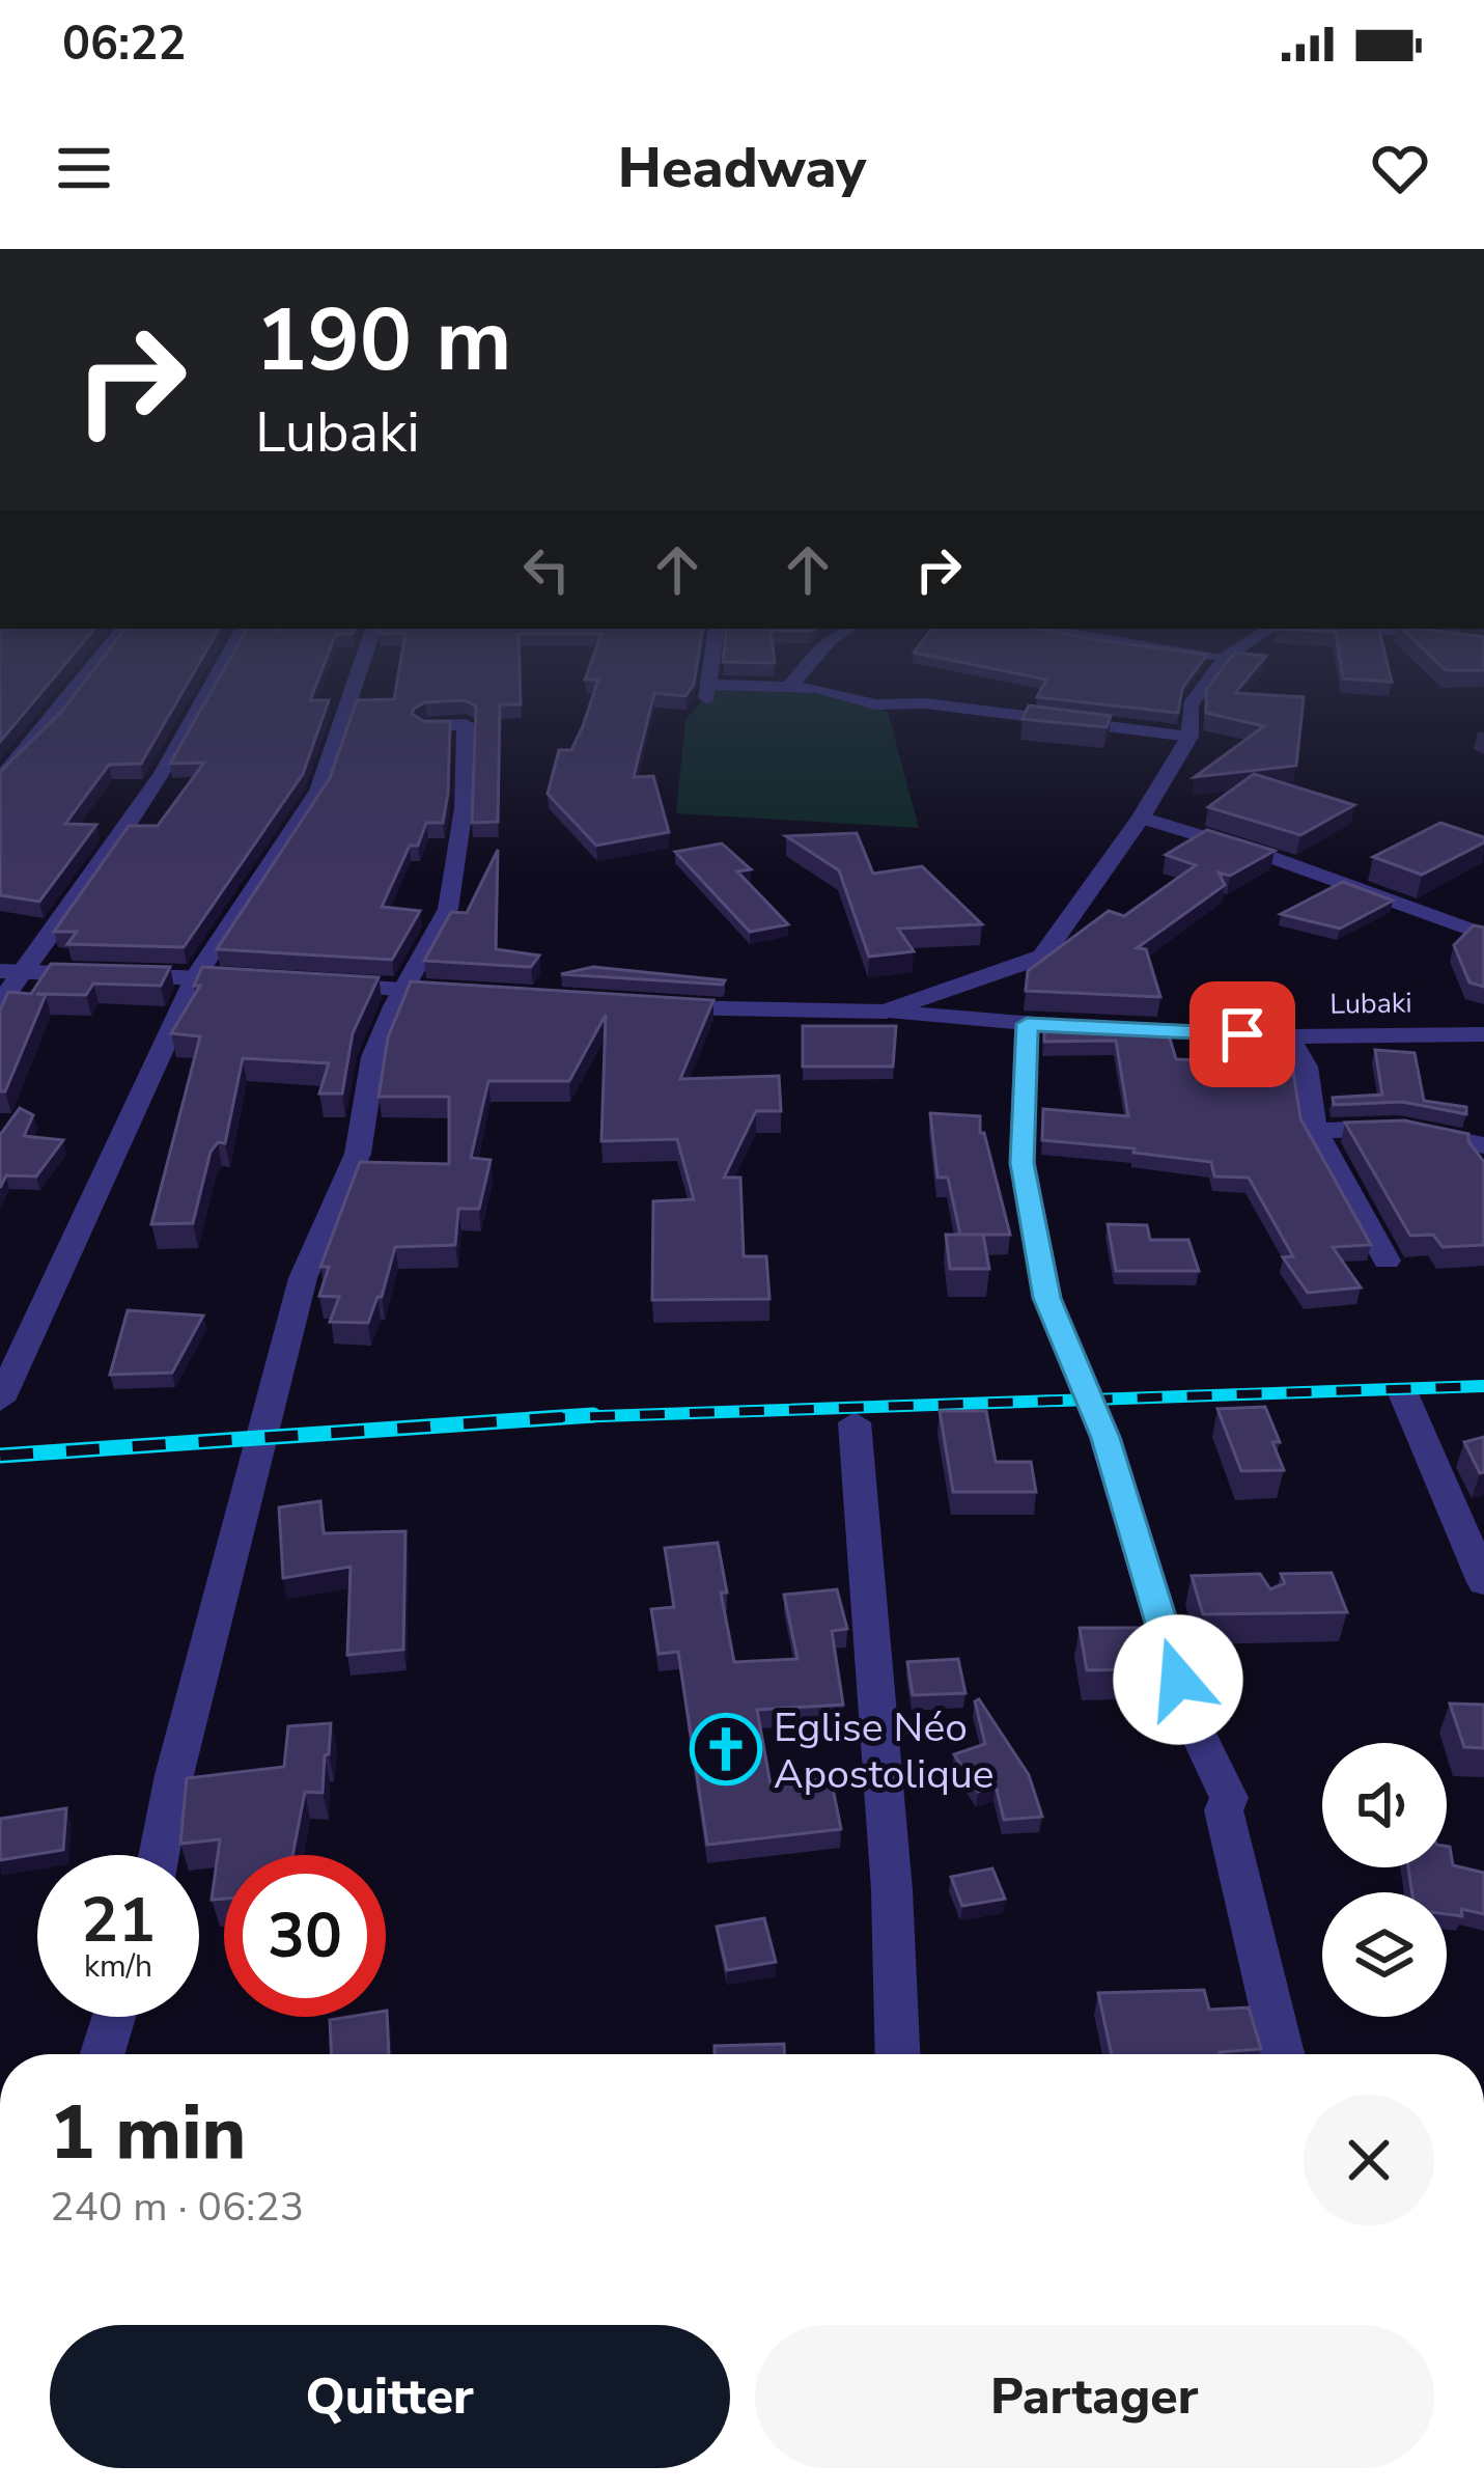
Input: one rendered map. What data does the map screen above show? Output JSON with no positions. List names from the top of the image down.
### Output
{
  "streets": {
    "street": ["Lubaki"]
  },
  "places": {
    "church": ["Eglise Néo Apostolique"]
  },
  "page": {
    "status": "06:22",
    "header": "Headway",
    "turn": ["190 m", "Lubaki"],
    "speed": "21 km/h",
    "limit": "30",
    "heading": ["1 min", "240 m · 06:23"],
    "buttons": ["Quitter", "Partager"]
  }
}
